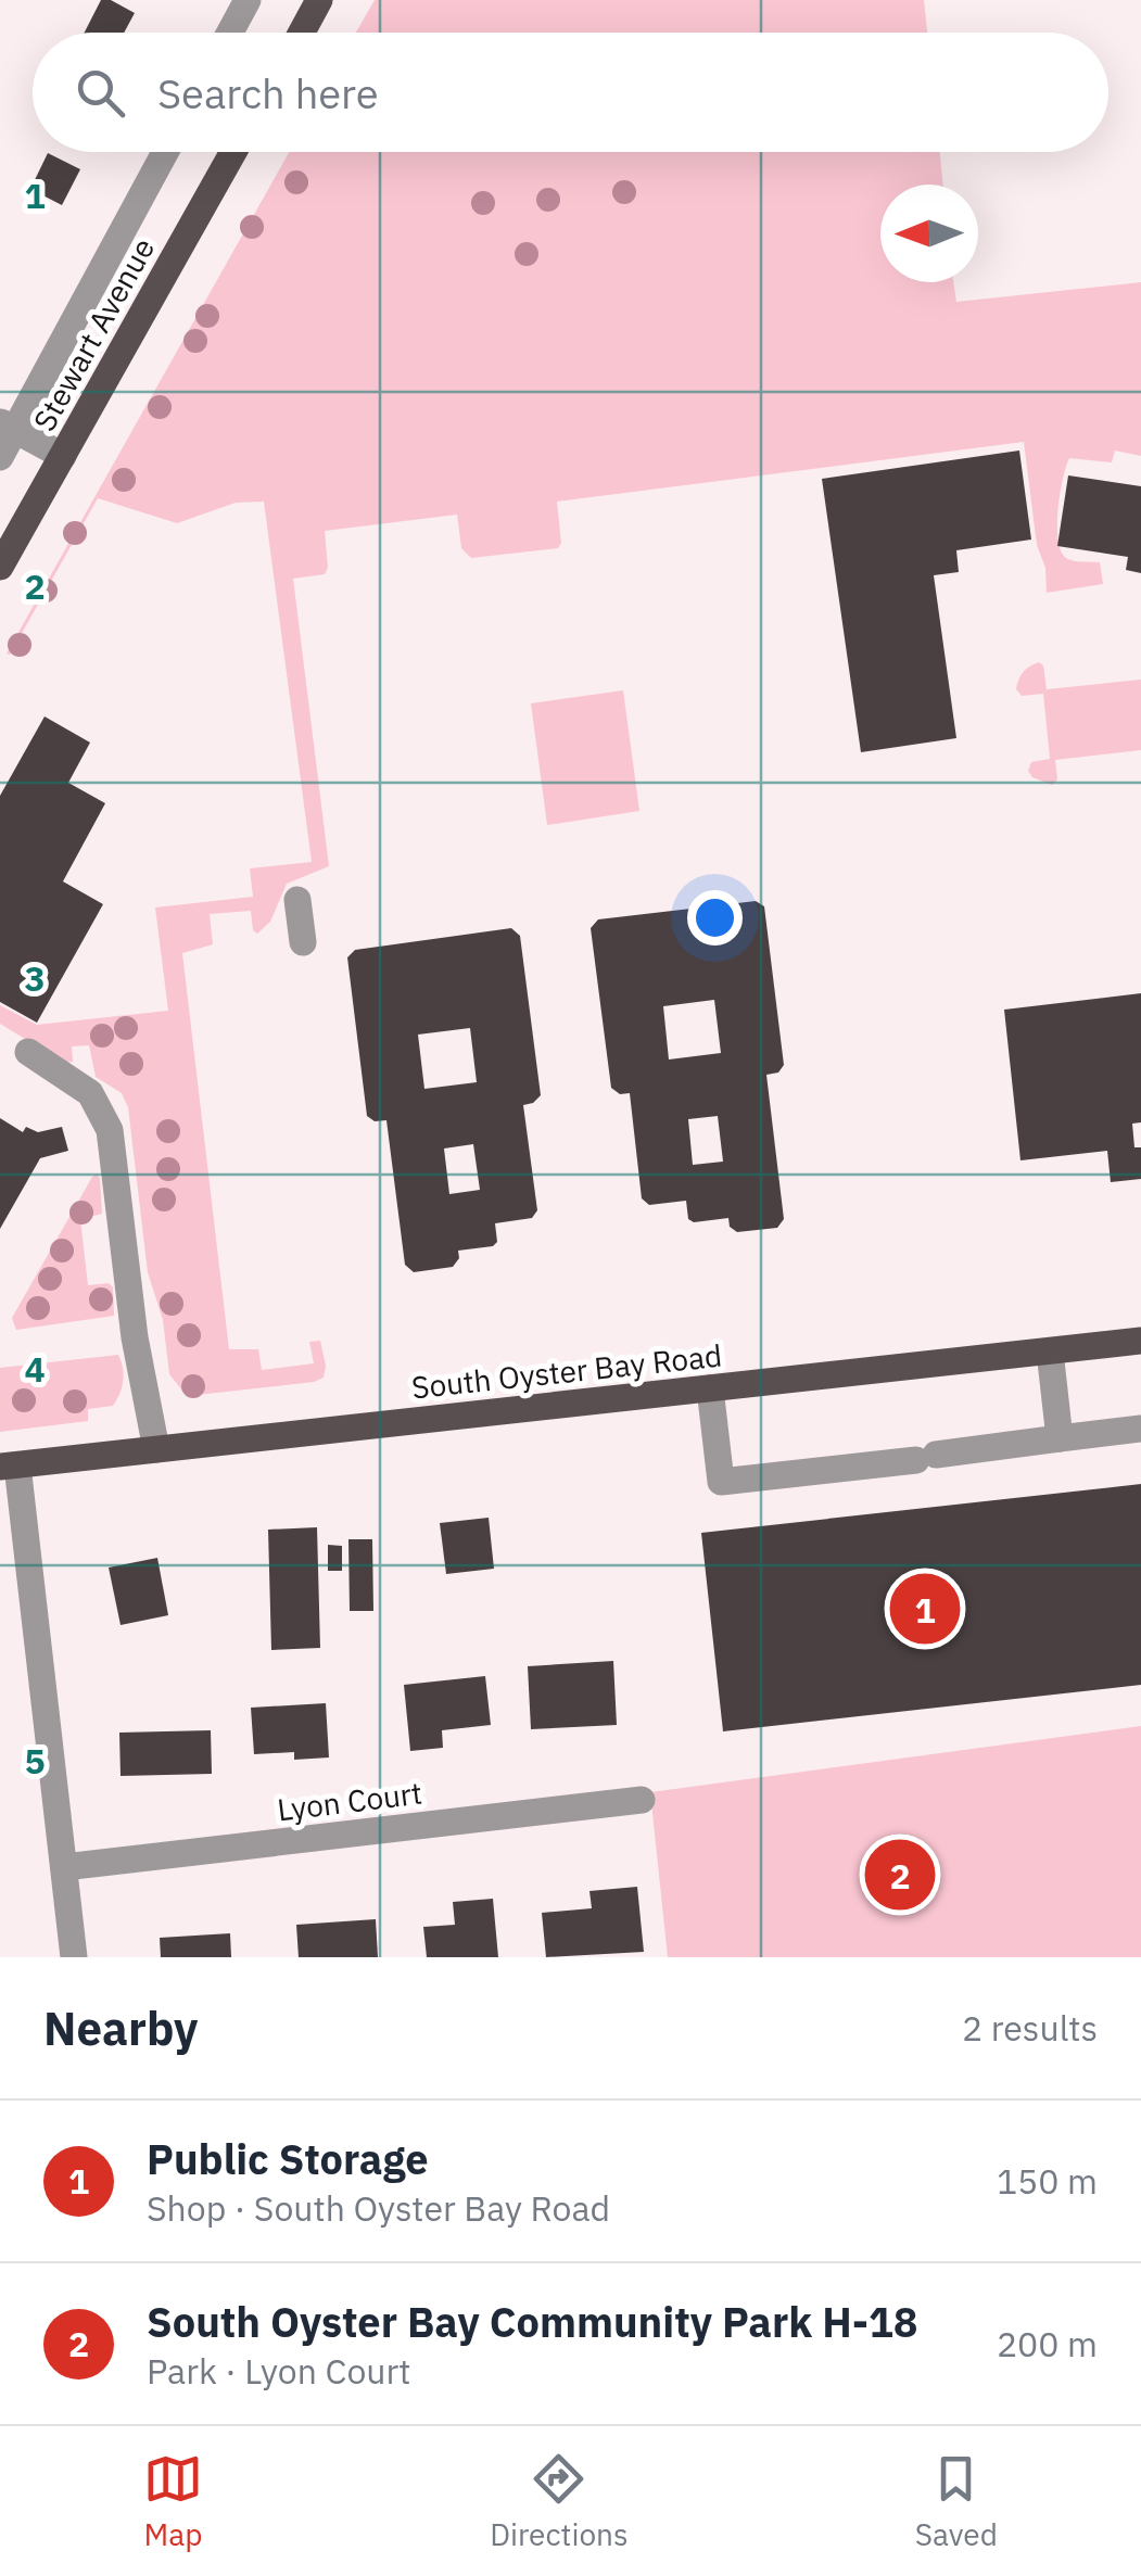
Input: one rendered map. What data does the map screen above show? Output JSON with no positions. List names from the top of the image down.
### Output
{
  "streets": {
    "main road": ["Stewart Avenue", "South Oyster Bay Road"],
    "street": ["Lyon Court"]
  },
  "north": "left",
  "page": {
    "search": "Search here",
    "pins": ["1", "2"],
    "heading": ["Nearby", "2 results"],
    "list": [
      {
        "mark": "1",
        "name": "Public Storage",
        "note": "Shop · South Oyster Bay Road",
        "value": "150 m"
      },
      {
        "mark": "2",
        "name": "South Oyster Bay Community Park H-18",
        "note": "Park · Lyon Court",
        "value": "200 m"
      }
    ],
    "nav": ["Map", "Directions", "Saved"]
  },
  "grid": {
    "rows": [
      "1",
      "2",
      "3",
      "4",
      "5"
    ]
  }
}
